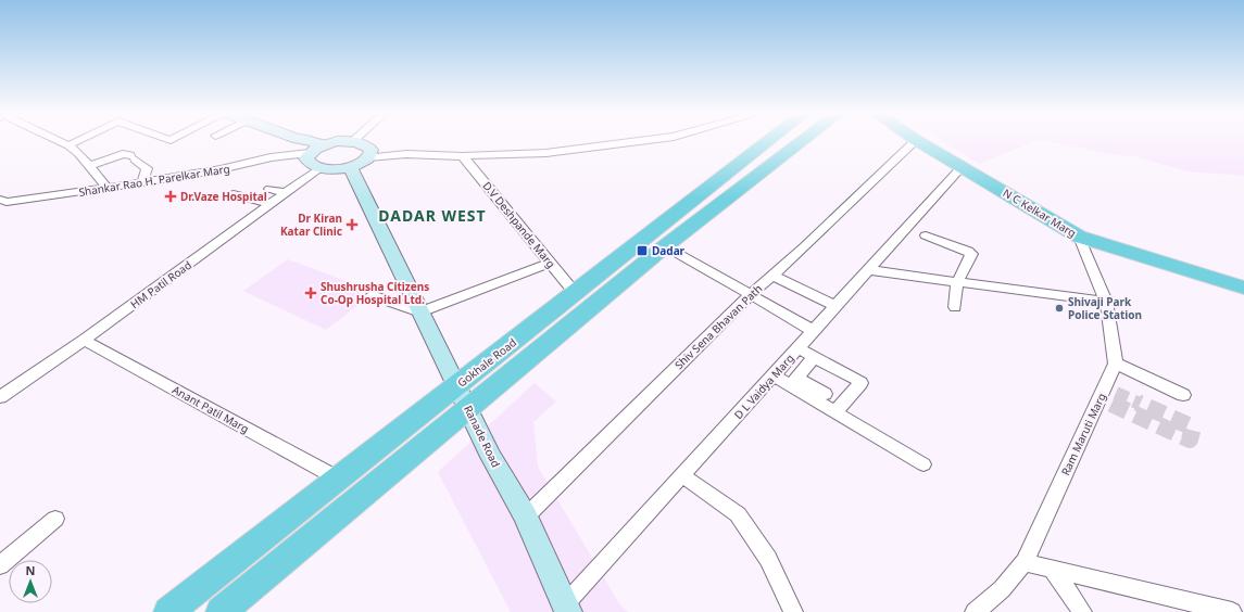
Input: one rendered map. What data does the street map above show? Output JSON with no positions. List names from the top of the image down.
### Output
{
  "streets": {
    "main road": ["N C Kelkar Marg", "Gokhale Road"],
    "street": [
      "Shankar Rao H. Parelkar Marg",
      "D.V Deshpande Marg",
      "HM Patil Road",
      "Shiv Sena Bhavan Path",
      "D L Vaidya Marg",
      "Anant Patil Marg",
      "Ram Maruti Marg",
      "Ranade Road"
    ]
  },
  "crossings": [
    ["N C Kelkar Marg", "D L Vaidya Marg"],
    ["D.V Deshpande Marg", "Gokhale Road"],
    ["HM Patil Road", "Anant Patil Marg"],
    ["Shiv Sena Bhavan Path", "Ranade Road"],
    ["Gokhale Road", "Anant Patil Marg"],
    ["Gokhale Road", "Ranade Road"],
    ["D L Vaidya Marg", "Ranade Road"]
  ],
  "districts": ["DADAR WEST"],
  "places": {
    "health": ["Dr.Vaze Hospital", "Dr Kiran Katar Clinic", "Shushrusha Citizens Co-Op Hospital Ltd."],
    "transit": ["Dadar"],
    "other": ["Shivaji Park Police Station"]
  },
  "north": "top"
}
